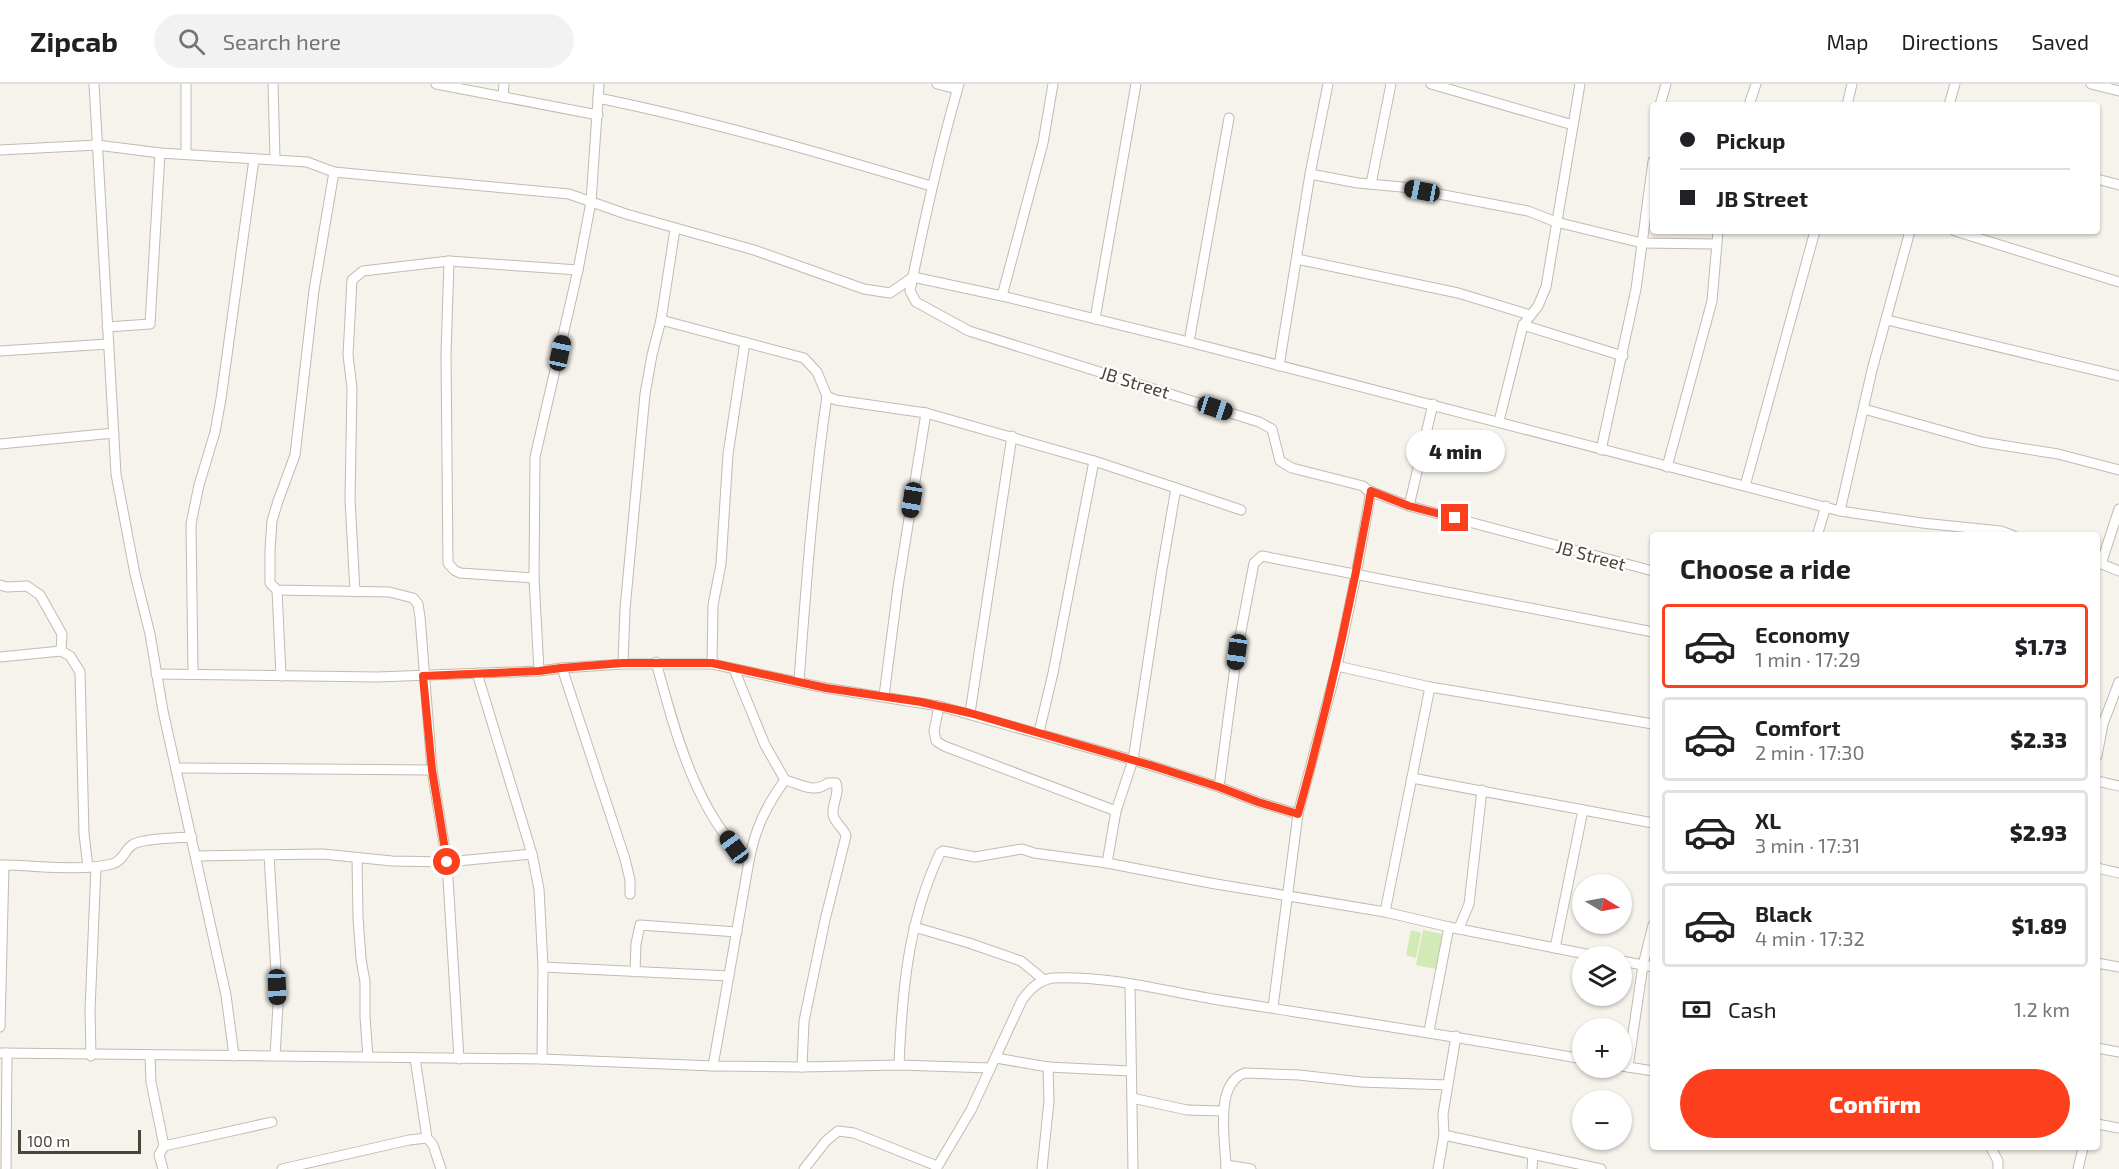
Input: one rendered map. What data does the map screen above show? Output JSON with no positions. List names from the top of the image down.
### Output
{
  "streets": {
    "street": ["JB Street"]
  },
  "scale_bar": "100 m",
  "north": "right",
  "page": {
    "header": "Zipcab",
    "search": "Search here",
    "nav": ["Map", "Directions", "Saved"],
    "banner": ["Pickup", "JB Street"],
    "bubble": "4 min",
    "heading": "Choose a ride",
    "list": [
      {
        "name": "Economy",
        "note": "1 min · 17:29",
        "value": "$1.73"
      },
      {
        "name": "Comfort",
        "note": "2 min · 17:30",
        "value": "$2.33"
      },
      {
        "name": "XL",
        "note": "3 min · 17:31",
        "value": "$2.93"
      },
      {
        "name": "Black",
        "note": "4 min · 17:32",
        "value": "$1.89"
      }
    ],
    "map_buttons": ["+", "−"],
    "pay": ["Cash", "1.2 km"],
    "buttons": "Confirm",
    "scale": "100 m"
  }
}
